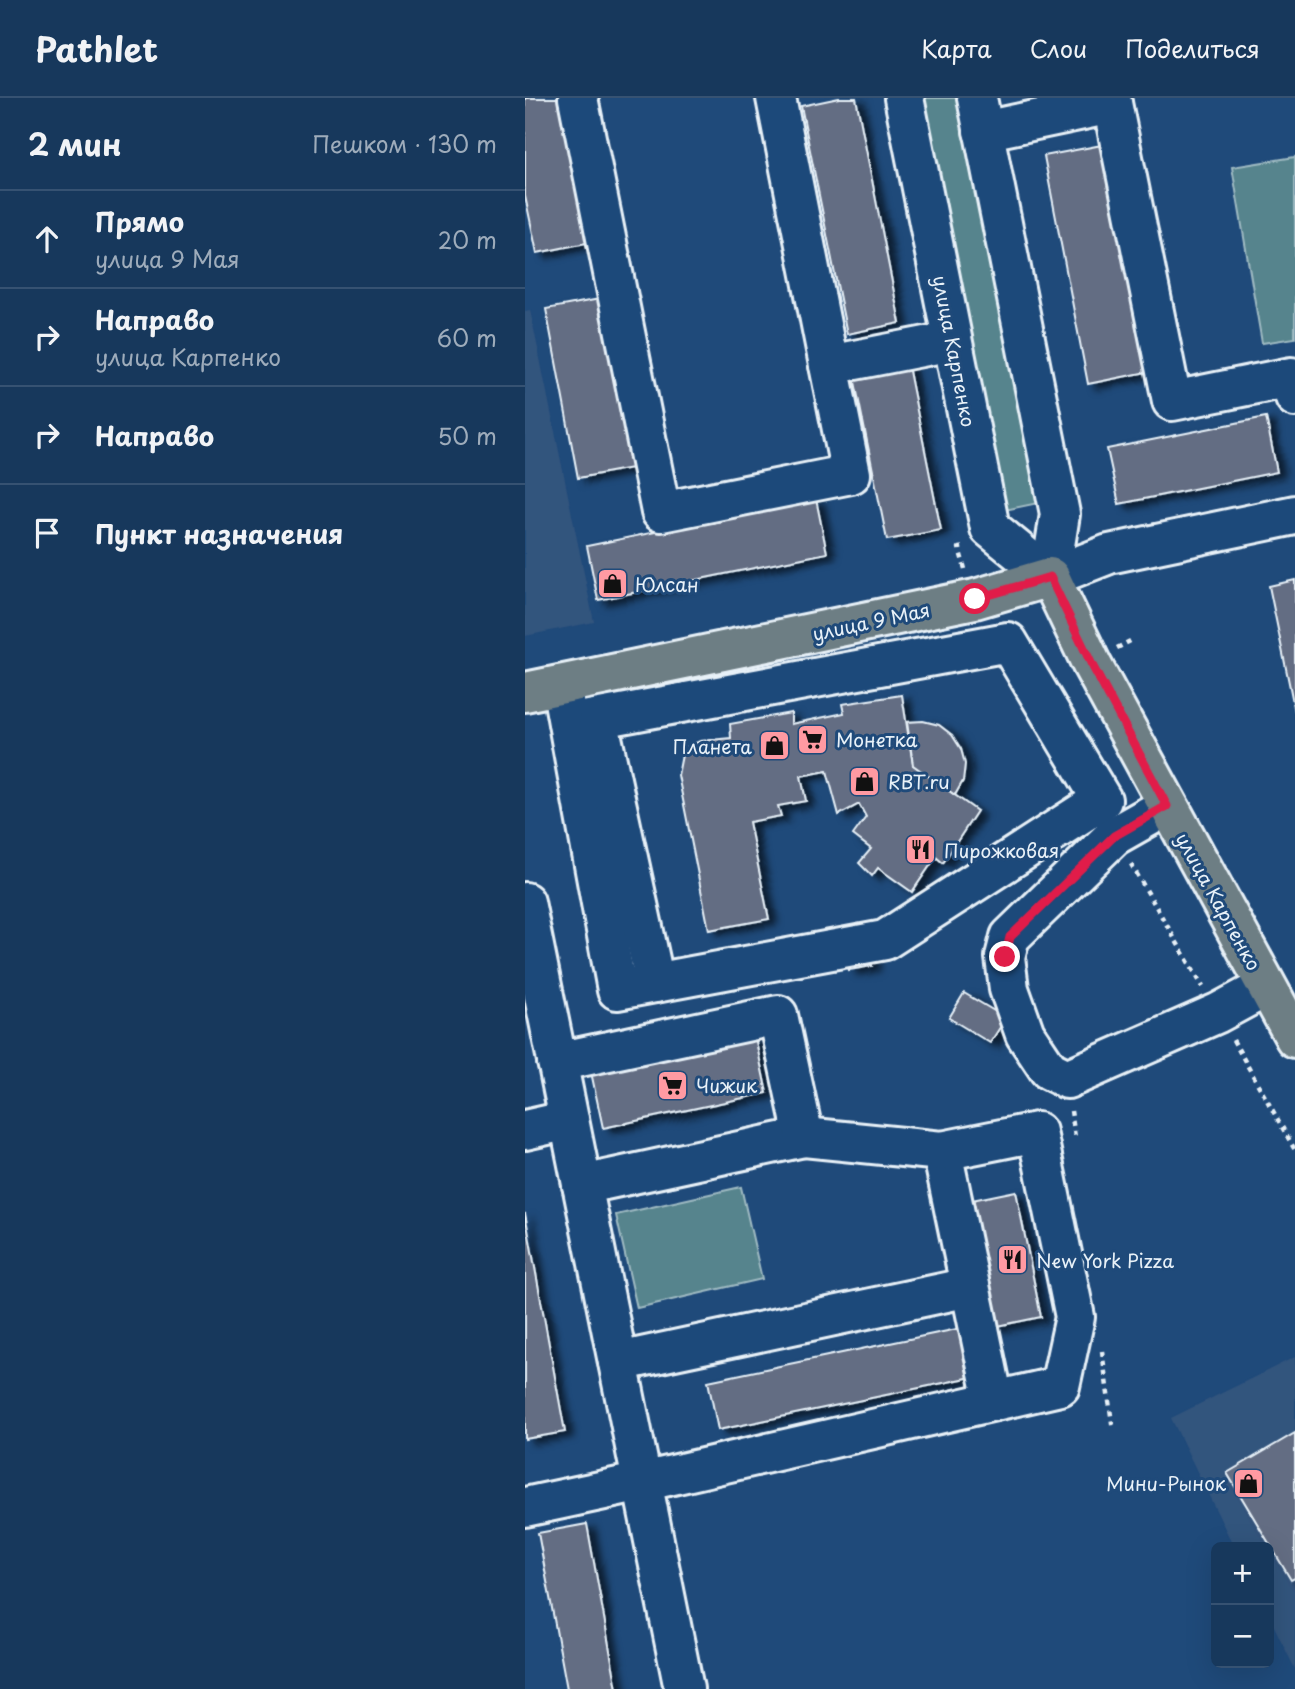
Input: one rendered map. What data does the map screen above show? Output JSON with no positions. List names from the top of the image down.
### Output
{
  "streets": {
    "main road": ["улица Карпенко", "улица 9 Мая"]
  },
  "crossings": [
    ["улица Карпенко", "улица 9 Мая"]
  ],
  "places": {
    "shop": [
      "Юлсан",
      "Планета",
      "RBT.ru",
      "Мини-Рынок"
    ],
    "supermarket": ["Монетка", "Чижик"],
    "restaurant": ["Пирожковая", "New York Pizza"]
  },
  "page": {
    "header": "Pathlet",
    "nav": ["Карта", "Слои", "Поделиться"],
    "heading": ["2 мин", "Пешком · 130 m"],
    "list": [
      ["Прямо", "улица 9 Мая", "20 m"],
      ["Направо", "улица Карпенко", "60 m"],
      ["Направо", "50 m"],
      "Пункт назначения"
    ],
    "map_buttons": ["+", "−"]
  }
}
